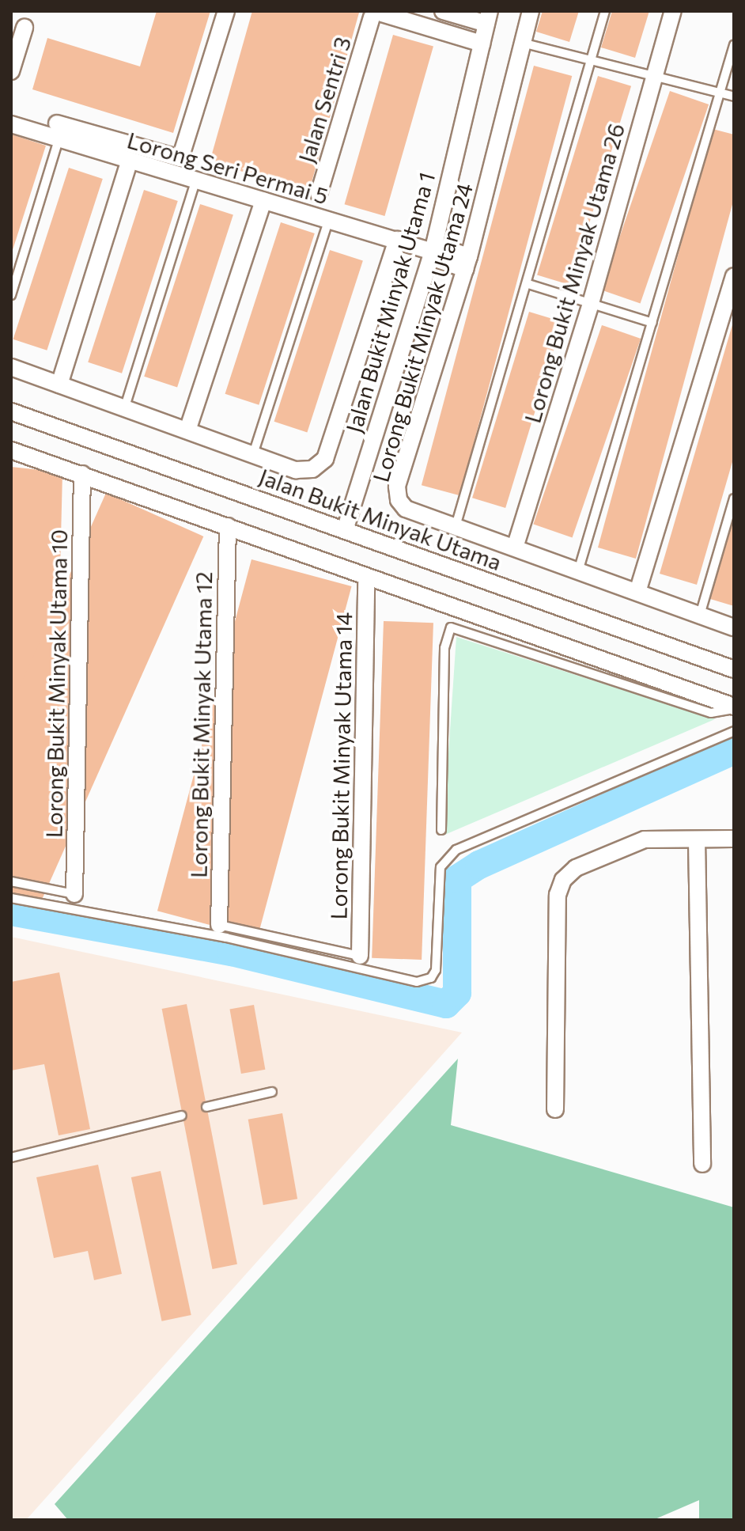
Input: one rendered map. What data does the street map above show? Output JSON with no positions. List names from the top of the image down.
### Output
{
  "streets": {
    "street": [
      "Jalan Sentri 3",
      "Lorong Seri Permai 5",
      "Lorong Bukit Minyak Utama 26",
      "Jalan Bukit Minyak Utama 1",
      "Lorong Bukit Minyak Utama 24",
      "Jalan Bukit Minyak Utama",
      "Lorong Bukit Minyak Utama 10",
      "Lorong Bukit Minyak Utama 12",
      "Lorong Bukit Minyak Utama 14"
    ]
  },
  "crossings": [
    ["Lorong Seri Permai 5", "Jalan Bukit Minyak Utama 1"],
    ["Lorong Seri Permai 5", "Lorong Bukit Minyak Utama 24"],
    ["Lorong Bukit Minyak Utama 26", "Lorong Bukit Minyak Utama 24"],
    ["Jalan Bukit Minyak Utama 1", "Jalan Bukit Minyak Utama"]
  ]
}
